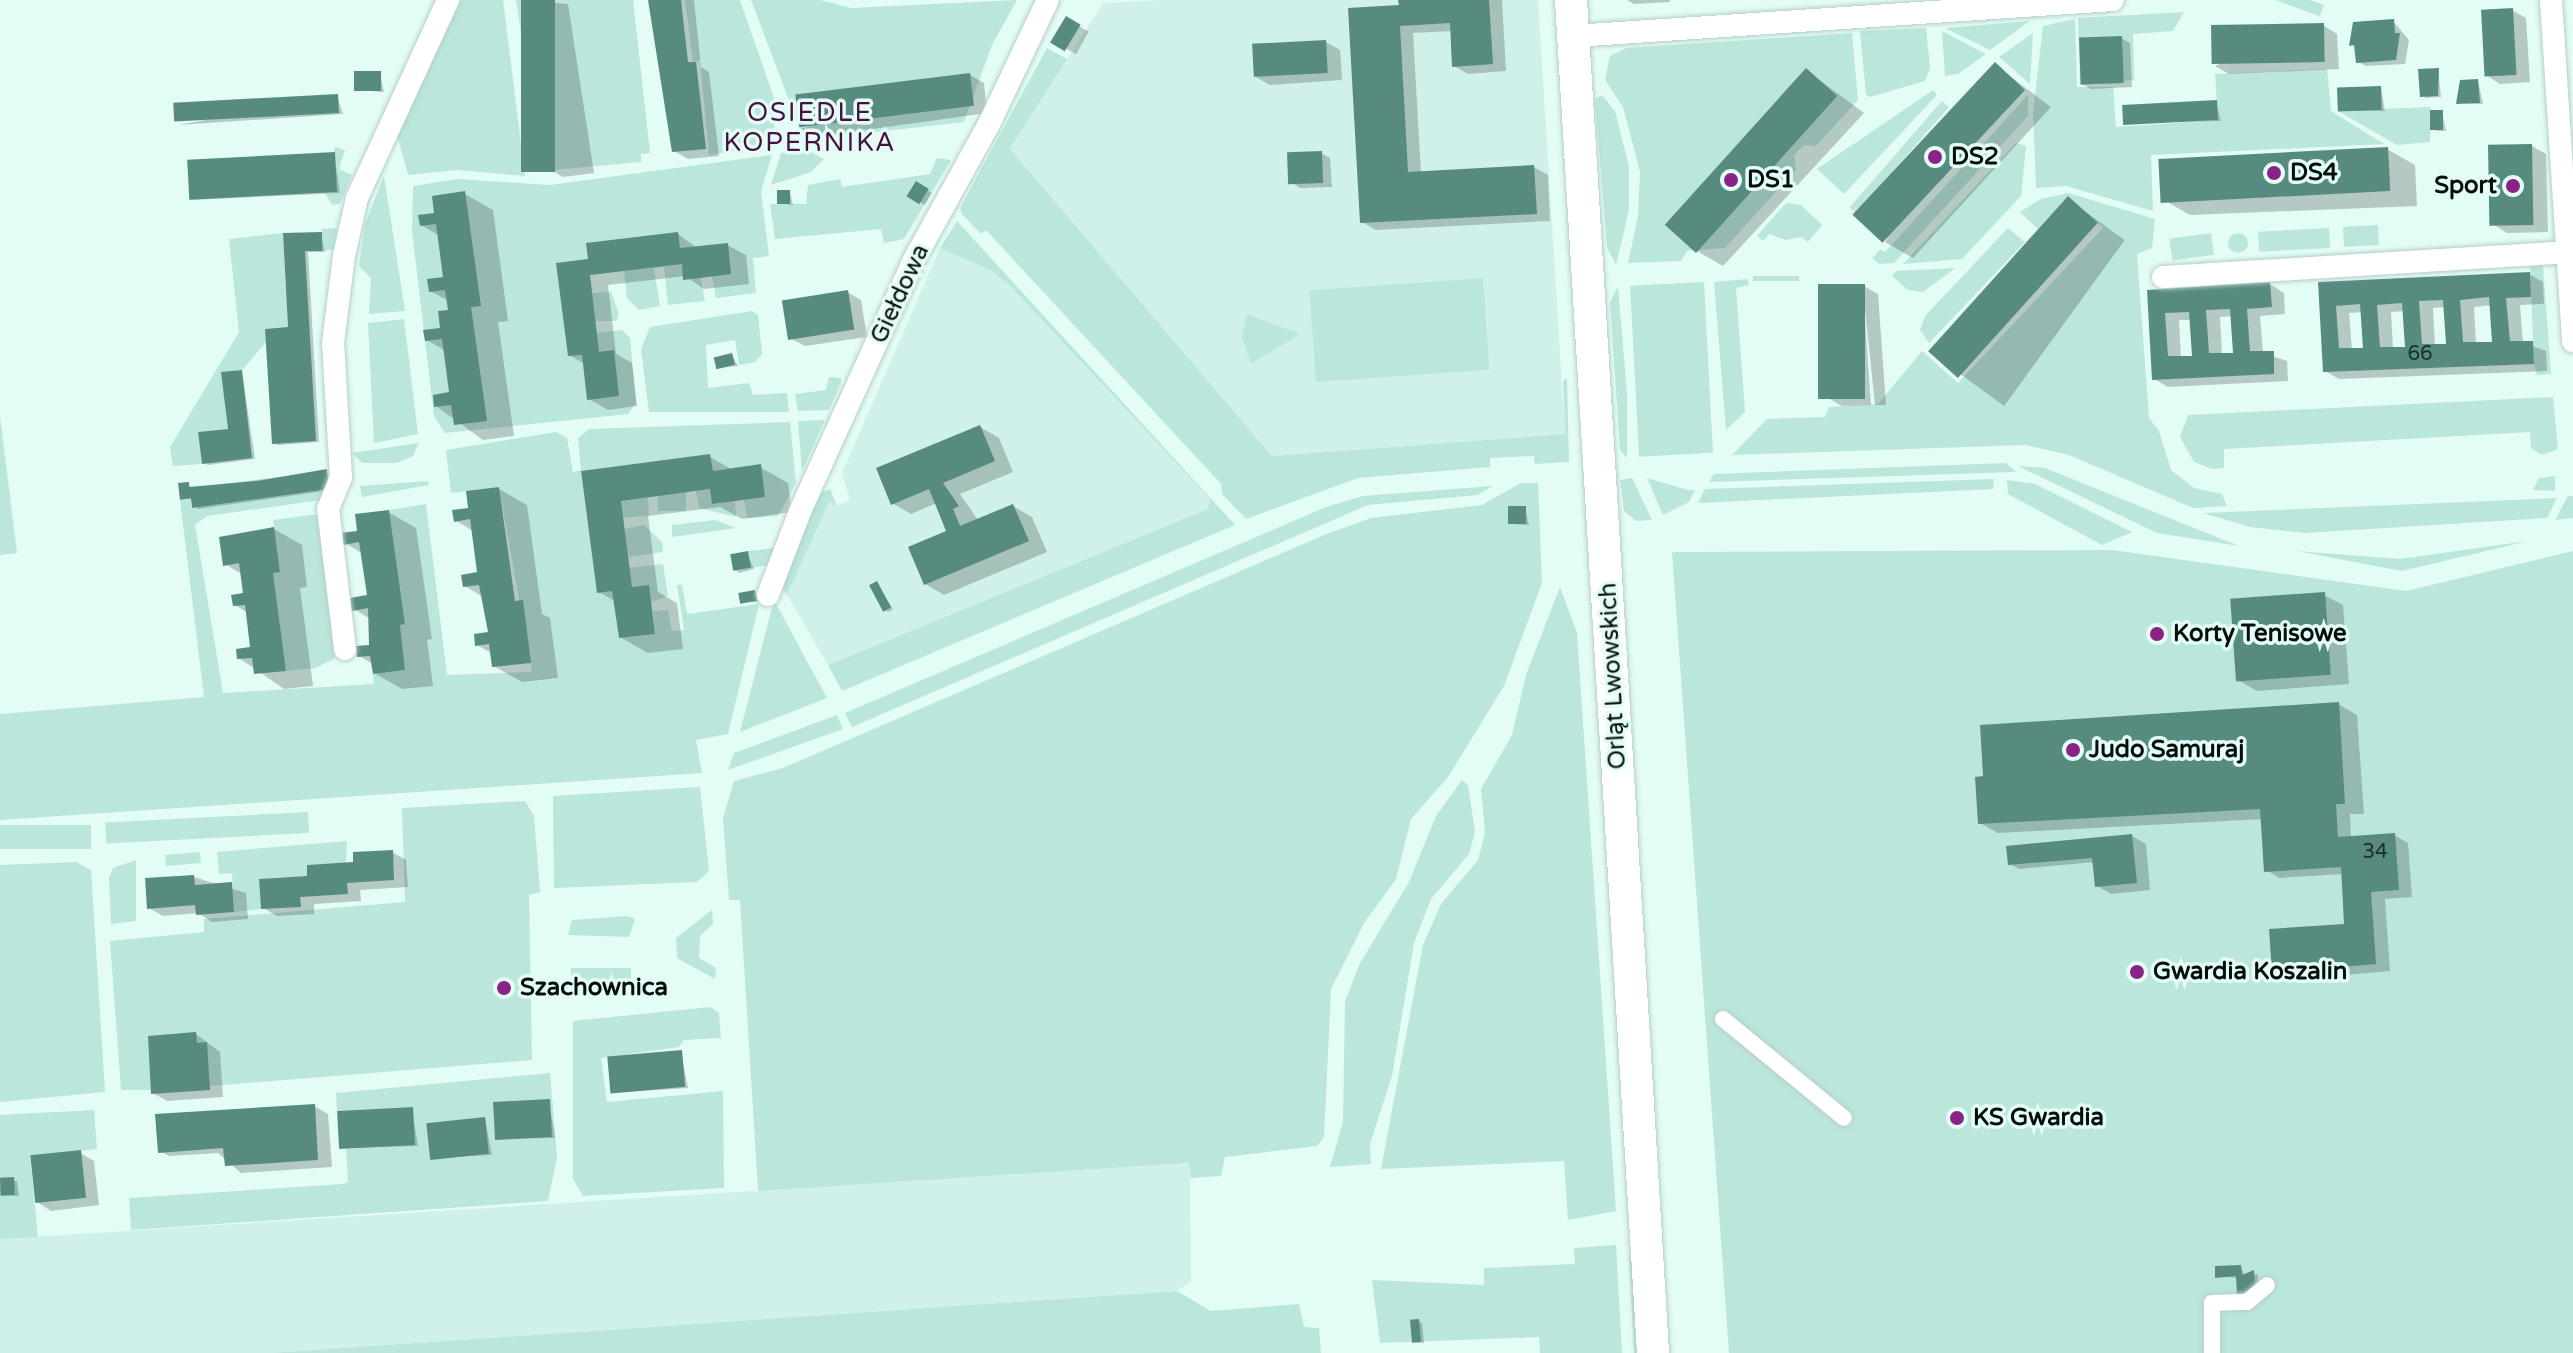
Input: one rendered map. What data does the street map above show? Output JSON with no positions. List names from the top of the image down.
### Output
{
  "streets": {
    "main road": ["Orląt Lwowskich"],
    "street": ["Giełdowa"]
  },
  "districts": ["OSIEDLE KOPERNIKA"],
  "places": [
    "DS2",
    "DS4",
    "DS1",
    "Sport",
    "Korty Tenisowe",
    "Judo Samuraj",
    "Gwardia Koszalin",
    "Szachownica",
    "KS Gwardia"
  ],
  "house_numbers": ["66", "34"]
}
